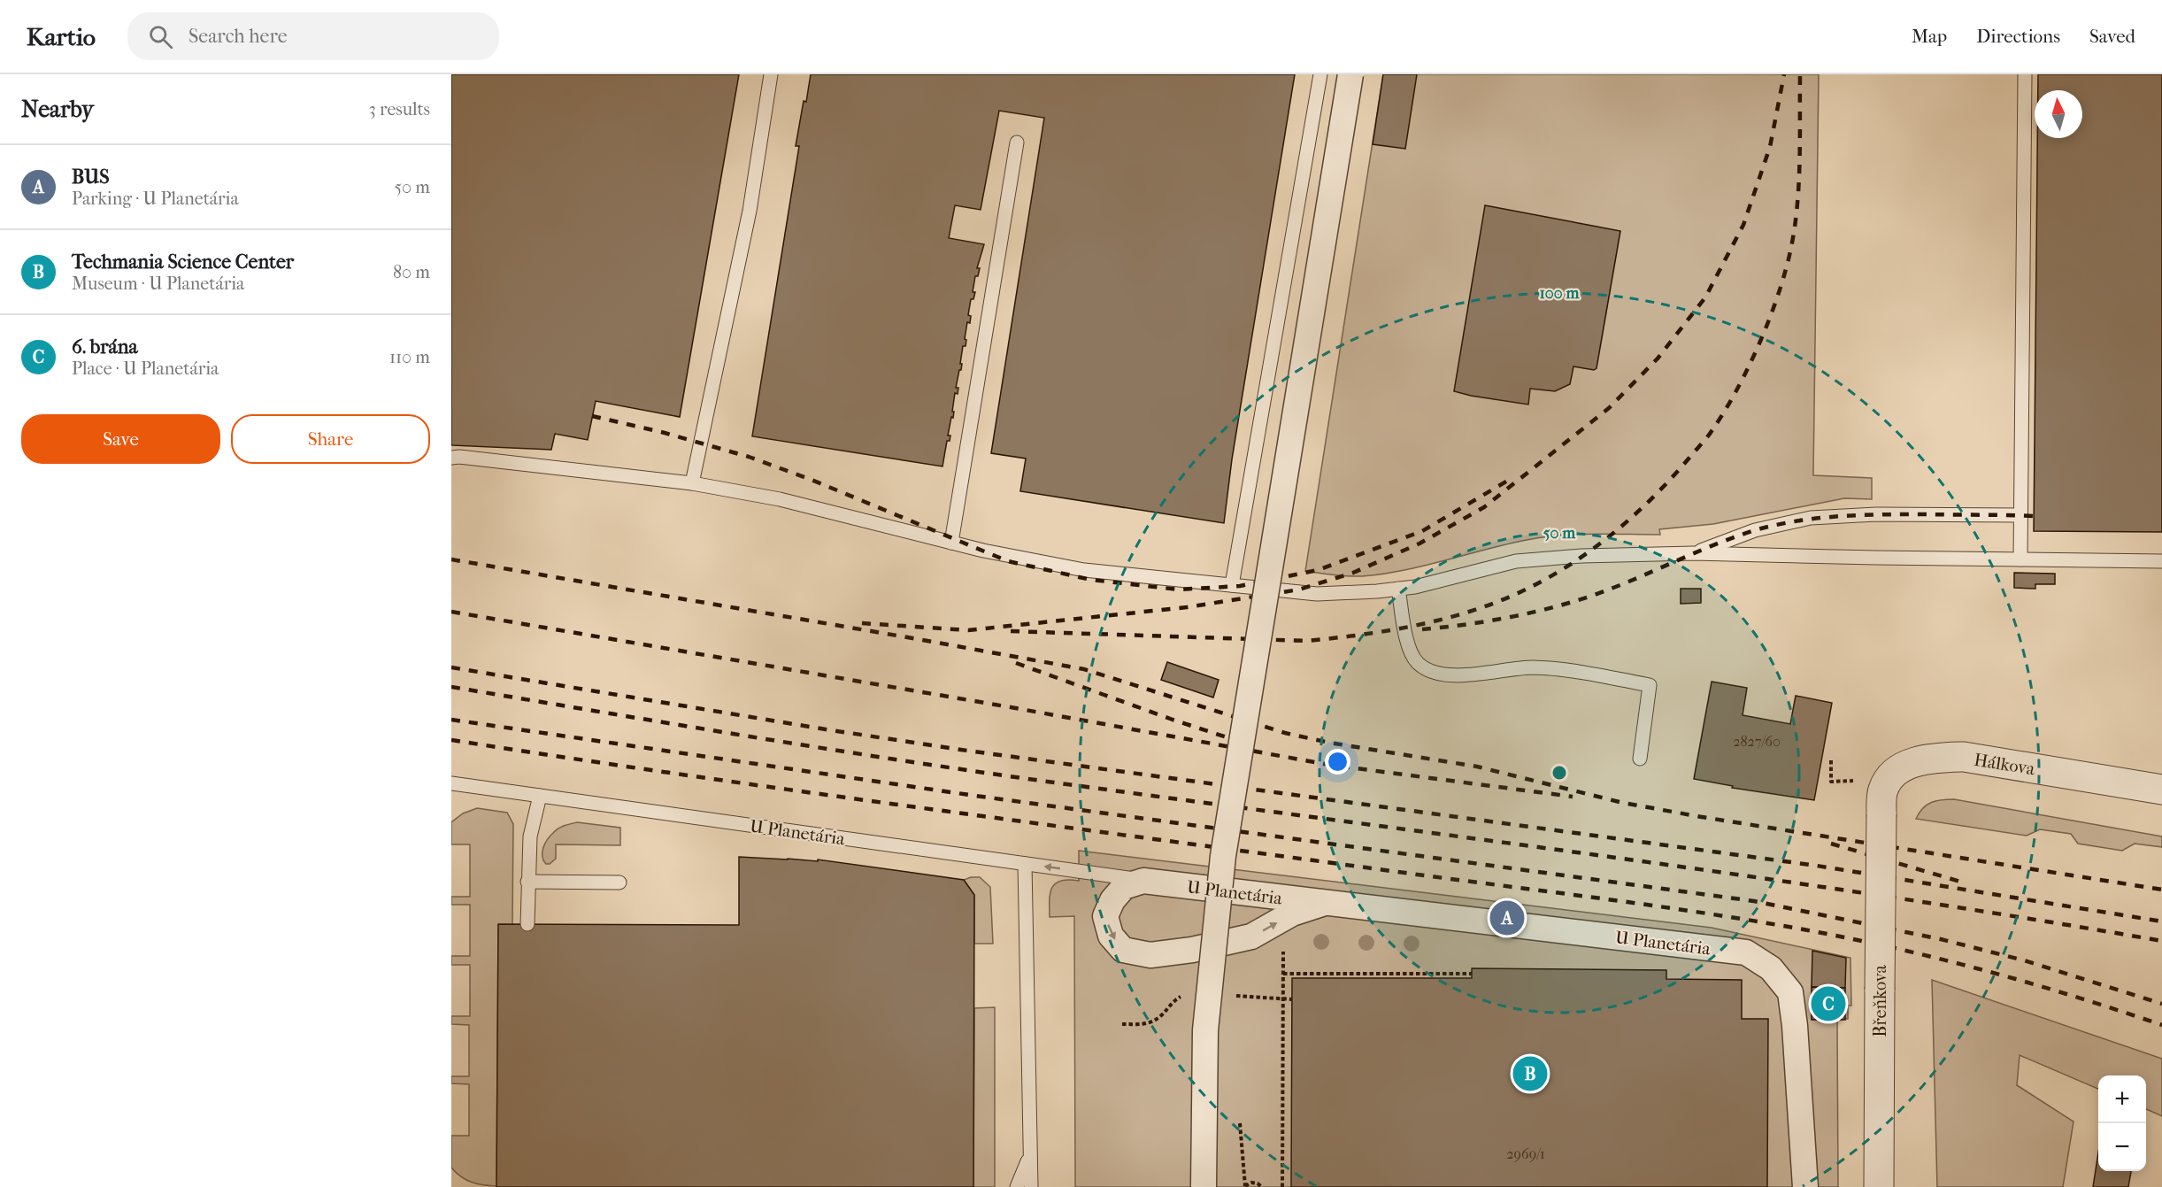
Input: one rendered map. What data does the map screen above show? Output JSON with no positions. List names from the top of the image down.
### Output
{
  "streets": {
    "street": ["Hálkova", "U Planetária", "Břeňkova"]
  },
  "crossings": [
    ["Hálkova", "Břeňkova"]
  ],
  "house_numbers": ["2827/60", "2969/1"],
  "north": "top",
  "page": {
    "header": "Kartio",
    "search": "Search here",
    "nav": ["Map", "Directions", "Saved"],
    "heading": ["Nearby", "3 results"],
    "list": [
      {
        "mark": "A",
        "name": "BUS",
        "note": "Parking · U Planetária",
        "value": "50 m"
      },
      {
        "mark": "B",
        "name": "Techmania Science Center",
        "note": "Museum · U Planetária",
        "value": "80 m"
      },
      {
        "mark": "C",
        "name": "6. brána",
        "note": "Place · U Planetária",
        "value": "110 m"
      }
    ],
    "buttons": ["Save", "Share"],
    "pins": ["A", "C", "B"],
    "map_buttons": ["+", "−"]
  },
  "rings": ["100 m", "50 m"]
}
